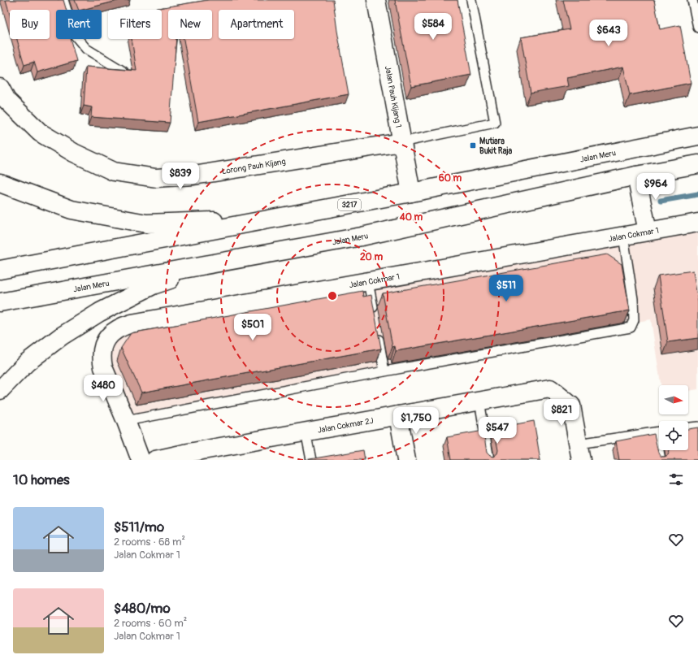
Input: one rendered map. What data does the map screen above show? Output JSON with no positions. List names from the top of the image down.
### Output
{
  "streets": {
    "main road": [
      "Jalan Pauh Kijang 1",
      "Jalan Meru",
      "Lorong Pauh Kijang",
      "3217",
      "Jalan Cokmar 1",
      "Jalan Cokmar 2J"
    ]
  },
  "crossings": [
    ["Jalan Pauh Kijang 1", "Jalan Meru"],
    ["Jalan Pauh Kijang 1", "Lorong Pauh Kijang"]
  ],
  "places": {
    "transit": ["Mutiara Bukit Raja"]
  },
  "north": "right",
  "page": {
    "chip": [
      "Buy",
      "Rent",
      "Filters",
      "New",
      "Apartment"
    ],
    "price": [
      "$584",
      "$643",
      "$839",
      "$964",
      "$511",
      "$501",
      "$480",
      "$821",
      "$1,750",
      "$547"
    ],
    "heading": "10 homes",
    "list": [
      {
        "name": "$511/mo",
        "note": "2 rooms · 68 m² · Jalan Cokmar 1"
      },
      {
        "name": "$480/mo",
        "note": "2 rooms · 60 m² · Jalan Cokmar 1"
      }
    ]
  },
  "rings": ["60 m", "40 m", "20 m"]
}
